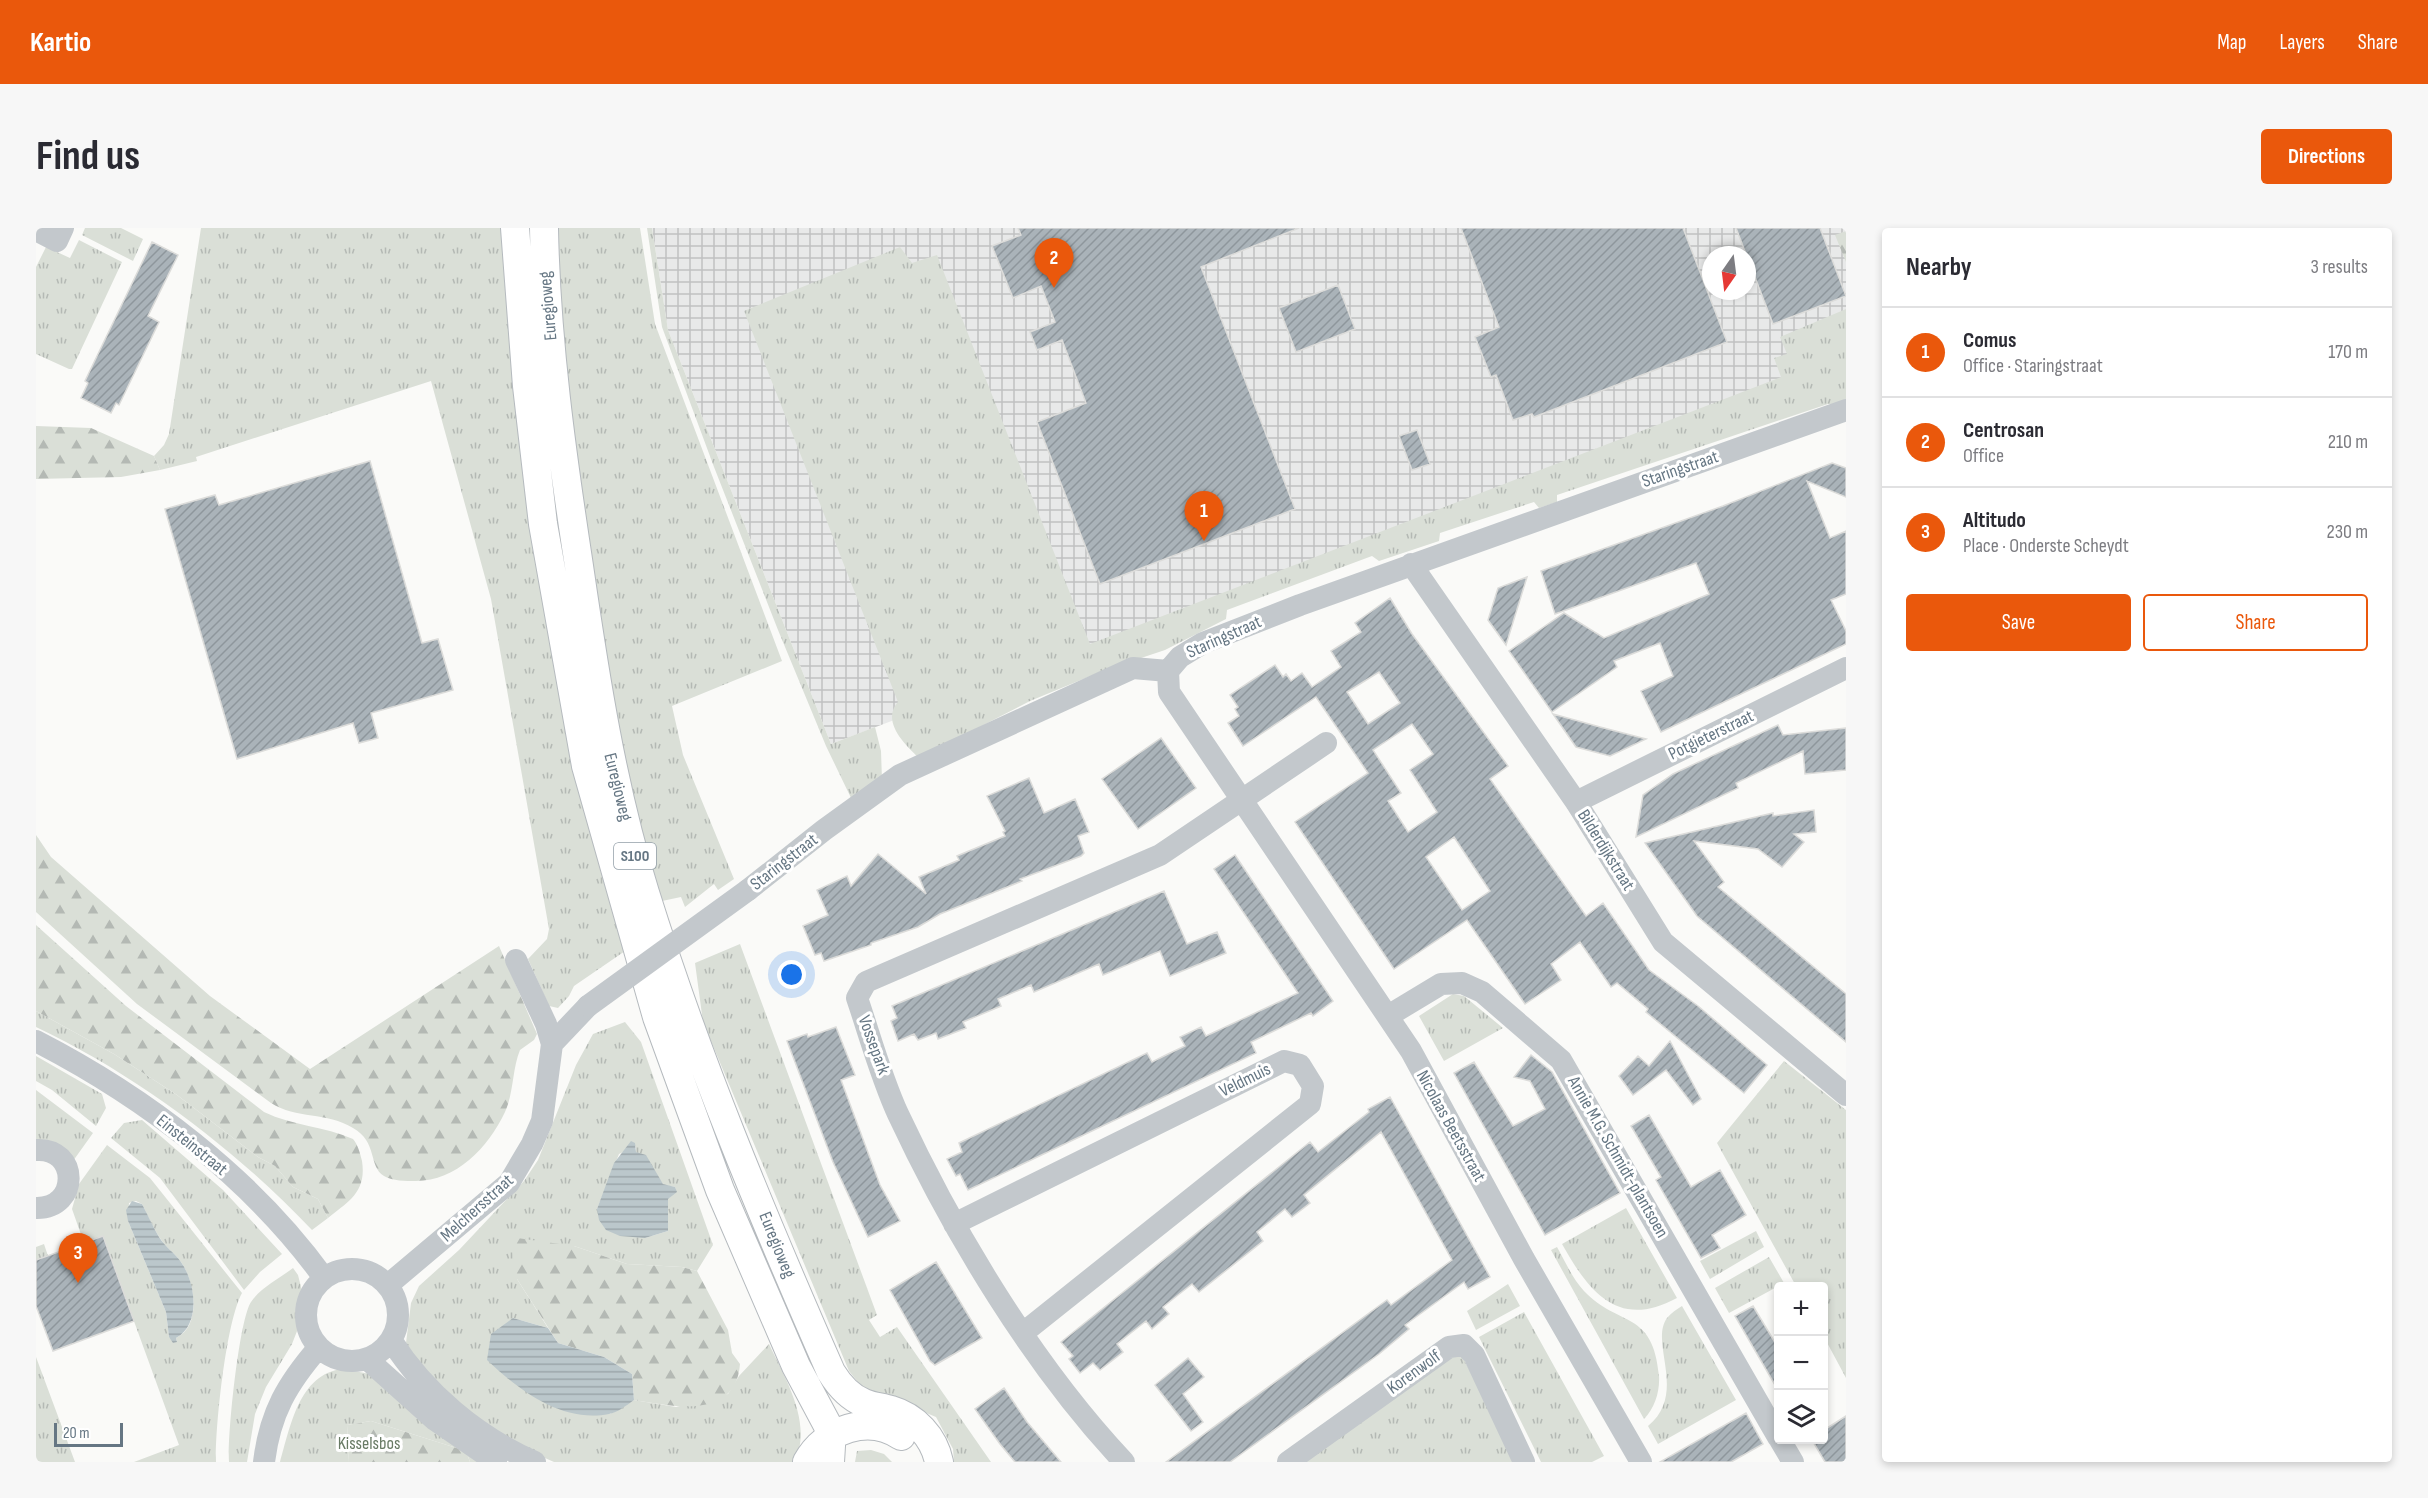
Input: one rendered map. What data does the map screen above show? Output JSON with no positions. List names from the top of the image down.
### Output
{
  "streets": {
    "main road": ["Euregioweg", "S100"],
    "street": [
      "Staringstraat",
      "Potgieterstraat",
      "Bilderdijkstraat",
      "Vossepark",
      "Veldmuis",
      "Nicolaas Beetsstraat",
      "Einsteinstraat",
      "Annie M.G. Schmidt-plantsoen",
      "Melchersstraat",
      "Korenwolf"
    ]
  },
  "crossings": [
    ["Staringstraat", "Bilderdijkstraat"],
    ["Staringstraat", "Nicolaas Beetsstraat"],
    ["Staringstraat", "Melchersstraat"],
    ["Potgieterstraat", "Bilderdijkstraat"],
    ["Vossepark", "Veldmuis"],
    ["Vossepark", "Nicolaas Beetsstraat"],
    ["Nicolaas Beetsstraat", "Annie M.G. Schmidt-plantsoen"],
    ["Einsteinstraat", "Melchersstraat"]
  ],
  "parks": ["Kisselsbos"],
  "scale_bar": "20 m",
  "north": "bottom",
  "page": {
    "header": "Kartio",
    "nav": ["Map", "Layers", "Share"],
    "buttons": [
      "Directions",
      ["Save", "Share"]
    ],
    "title": "Find us",
    "heading": ["Nearby", "3 results"],
    "pins": ["2", "1", "3"],
    "list": [
      {
        "mark": "1",
        "name": "Comus",
        "note": "Office · Staringstraat",
        "value": "170 m"
      },
      {
        "mark": "2",
        "name": "Centrosan",
        "note": "Office",
        "value": "210 m"
      },
      {
        "mark": "3",
        "name": "Altitudo",
        "note": "Place · Onderste Scheydt",
        "value": "230 m"
      }
    ],
    "map_buttons": ["+", "−"],
    "scale": "20 m"
  }
}
